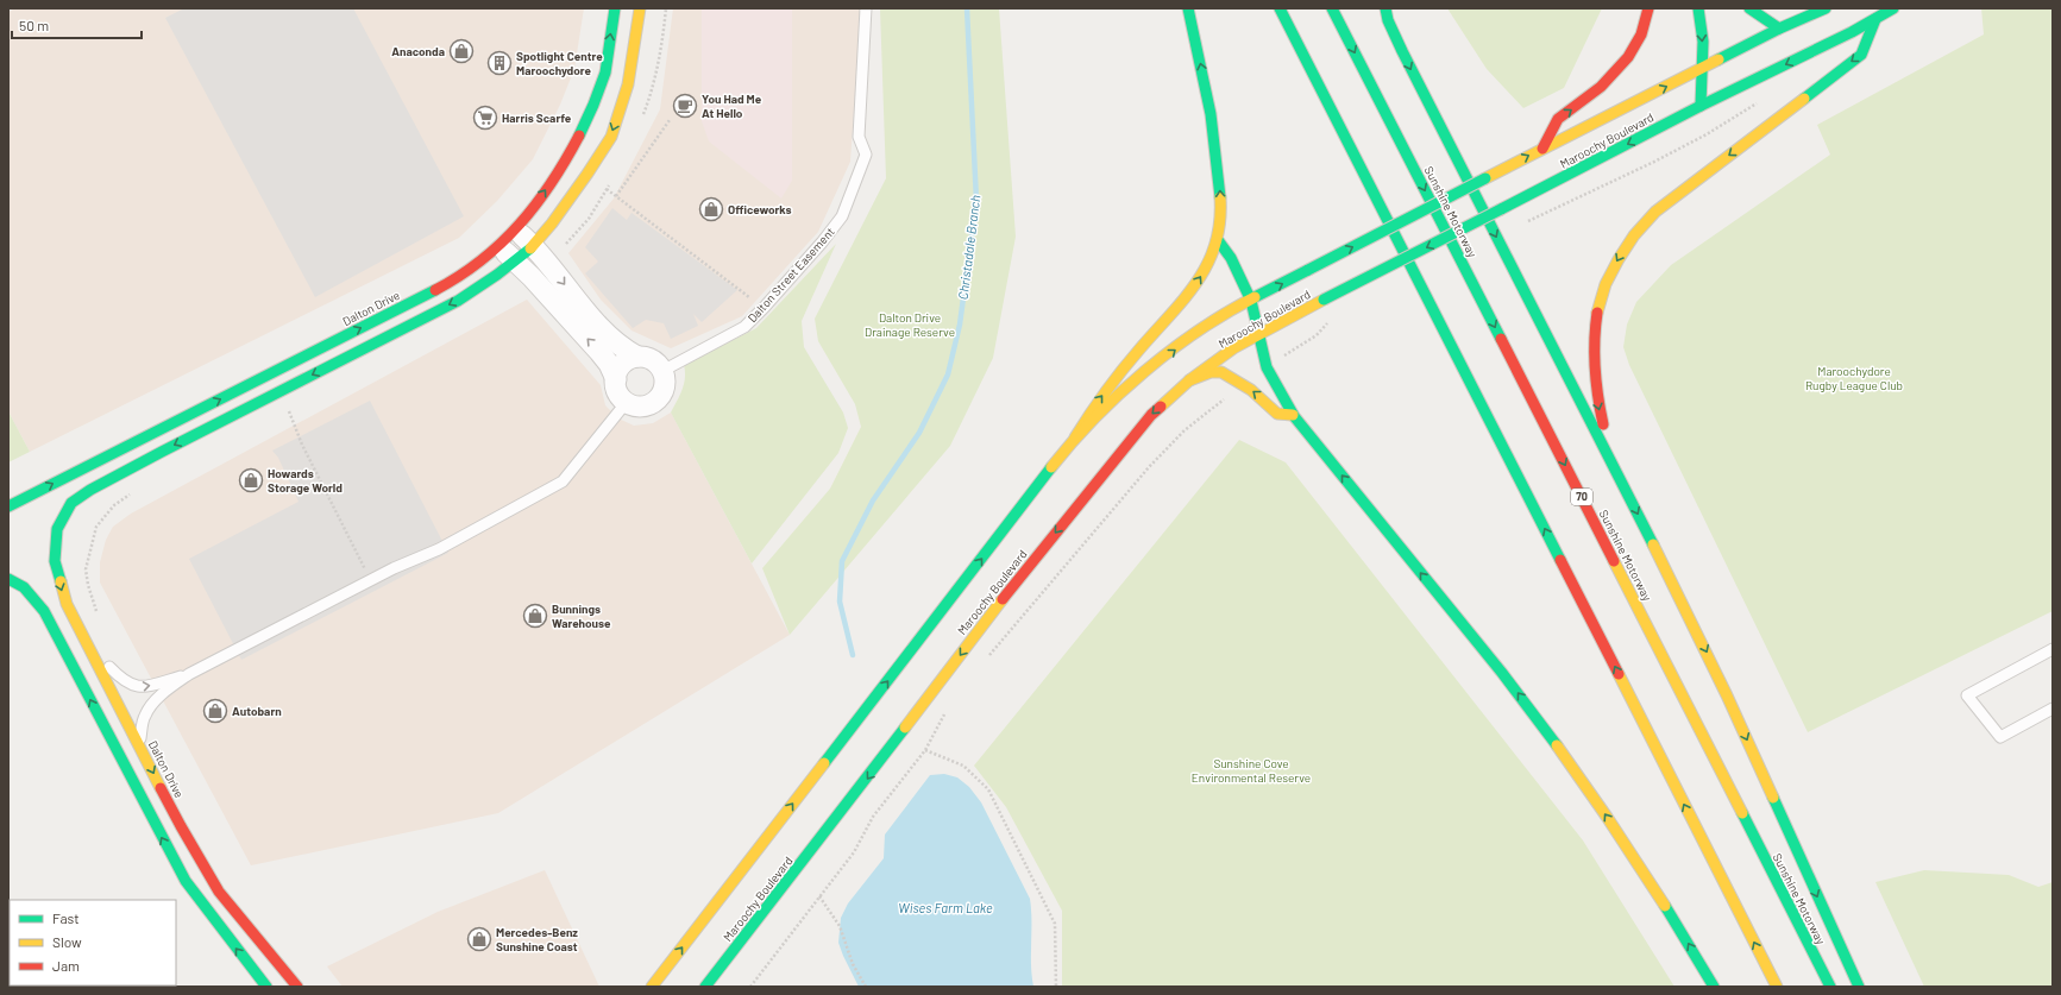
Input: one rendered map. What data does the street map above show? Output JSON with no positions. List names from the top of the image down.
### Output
{
  "streets": {
    "main road": [
      "Maroochy Boulevard",
      "Sunshine Motorway",
      "Dalton Drive",
      "70"
    ],
    "lane": ["Dalton Street Easement"]
  },
  "water": ["Christadale Branch", "Wises Farm Lake"],
  "parks": ["Dalton Drive Drainage Reserve", "Maroochydore Rugby League Club", "Sunshine Cove Environmental Reserve"],
  "places": {
    "shop": [
      "Anaconda",
      "Officeworks",
      "Howards Storage World",
      "Bunnings Warehouse",
      "Autobarn",
      "Mercedes-Benz Sunshine Coast"
    ],
    "building": ["Spotlight Centre Maroochydore"],
    "cafe": ["You Had Me At Hello"],
    "supermarket": ["Harris Scarfe"]
  },
  "legend": ["Fast", "Slow", "Jam"],
  "scale_bar": "50 m"
}
